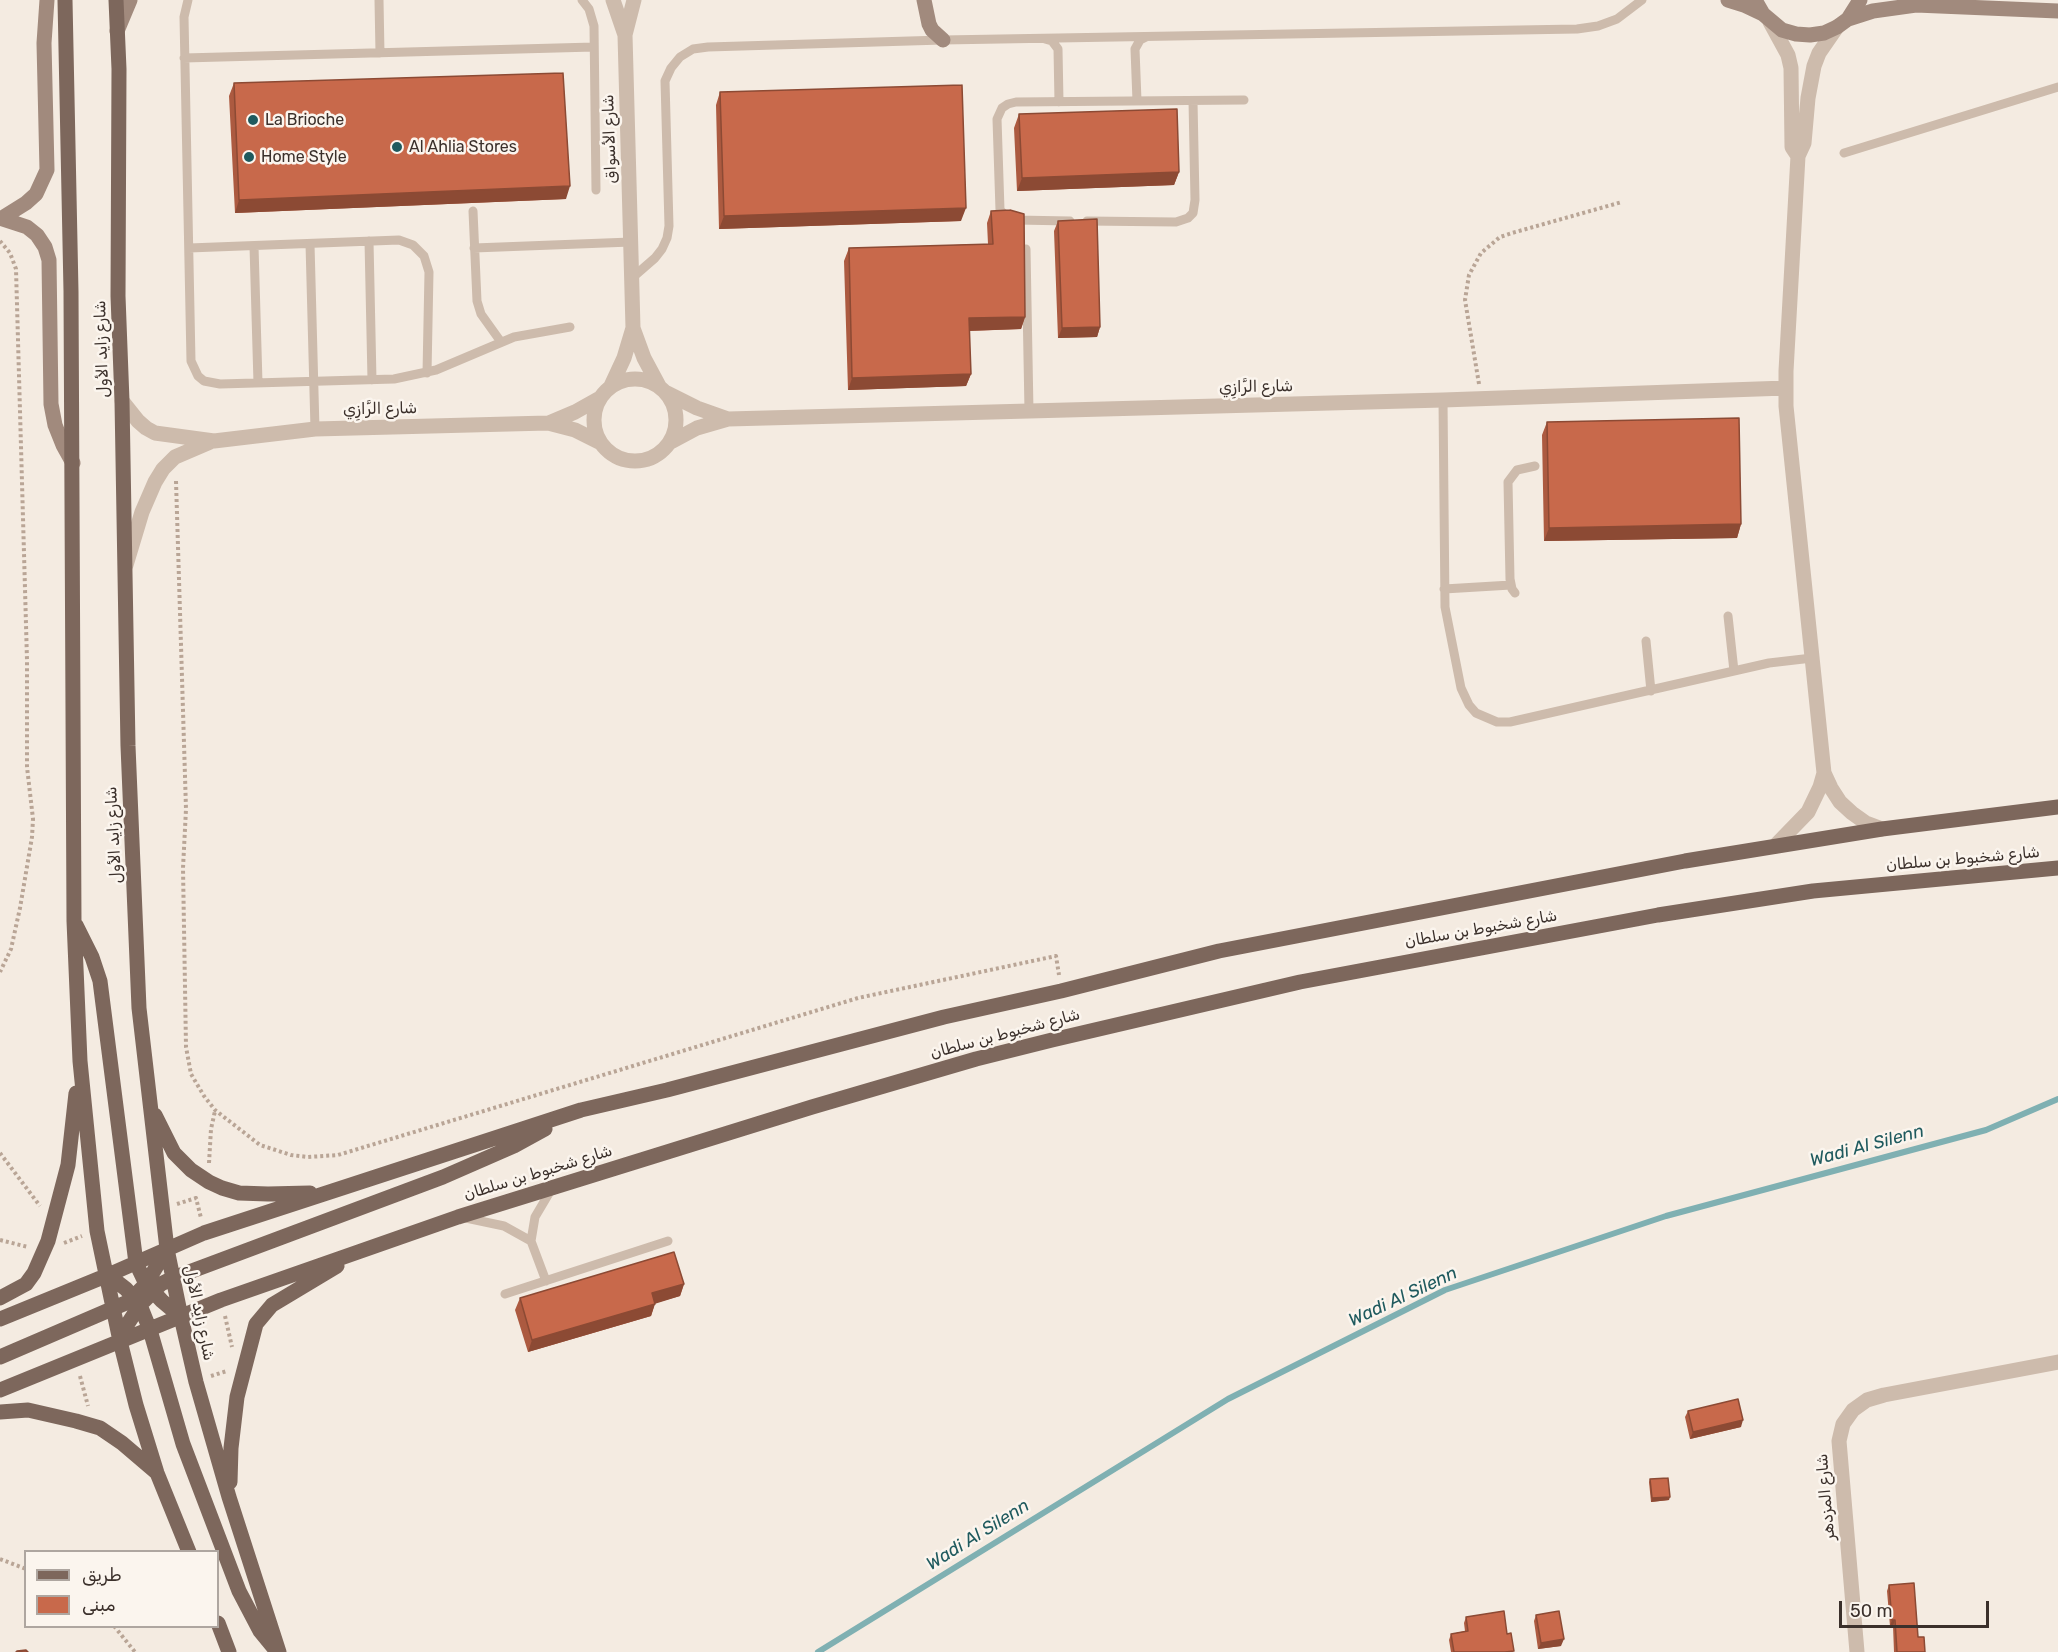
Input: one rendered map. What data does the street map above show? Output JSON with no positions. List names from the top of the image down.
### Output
{
  "streets": {
    "main road": ["شارع زايد الأول", "شارع شخبوط بن سلطان"],
    "street": ["شارع الأسواق", "شارع الرَّازِي", "شارع المزدهر"]
  },
  "crossings": [
    ["شارع الأسواق", "شارع الرَّازِي"],
    ["شارع زايد الأول", "شارع الرَّازِي"],
    ["شارع زايد الأول", "شارع شخبوط بن سلطان"]
  ],
  "water": ["Wadi Al Silenn"],
  "places": ["La Brioche", "Al Ahlia Stores", "Home Style"],
  "legend": ["طريق", "مبنى"],
  "scale_bar": "50 m"
}
